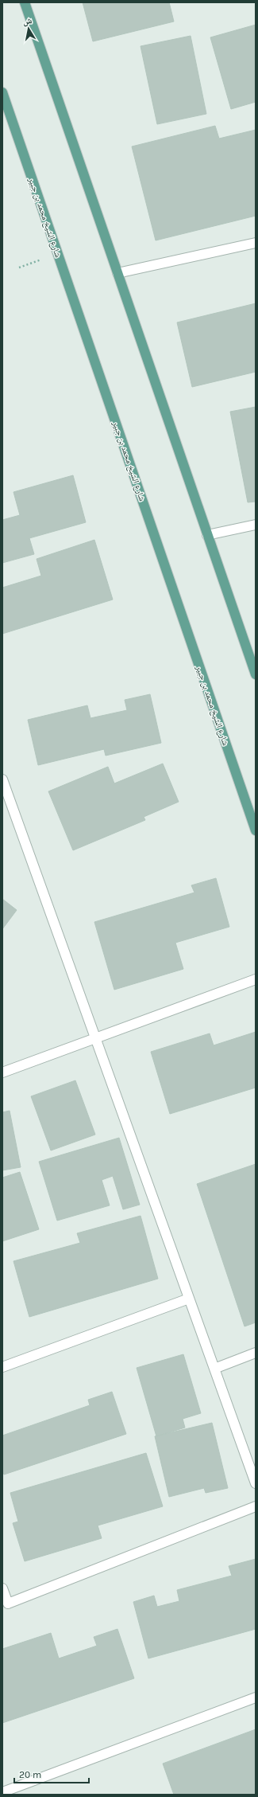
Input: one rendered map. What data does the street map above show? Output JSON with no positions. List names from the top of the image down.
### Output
{
  "streets": {
    "main road": ["شارع الشيخ محمد بن جبير"]
  },
  "scale_bar": "20 m",
  "north": "top"
}
